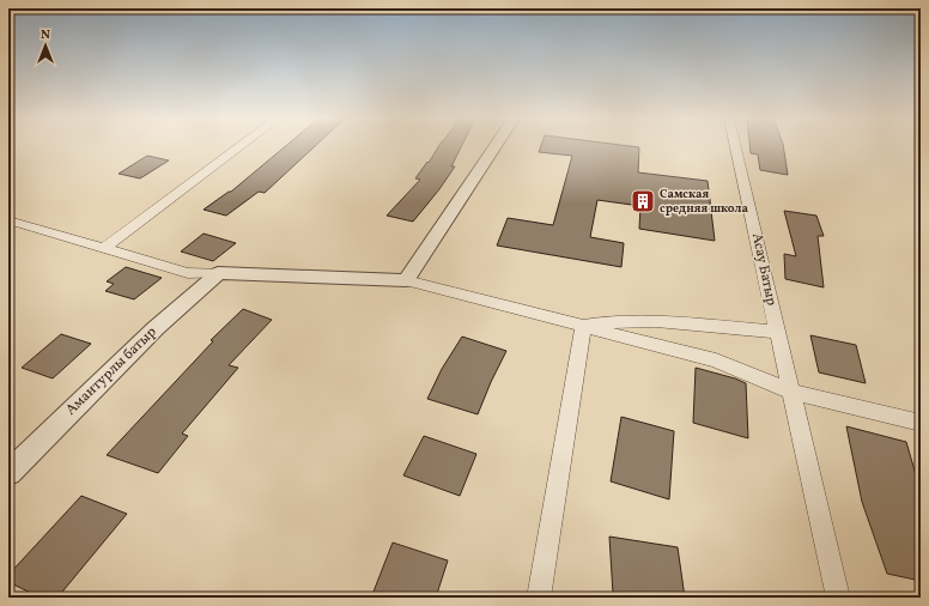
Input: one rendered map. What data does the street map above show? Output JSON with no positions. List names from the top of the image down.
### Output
{
  "streets": {
    "street": ["Асау Батыр", "Амантурлы батыр"]
  },
  "places": {
    "building": ["Самская средняя школа"]
  },
  "north": "top"
}
